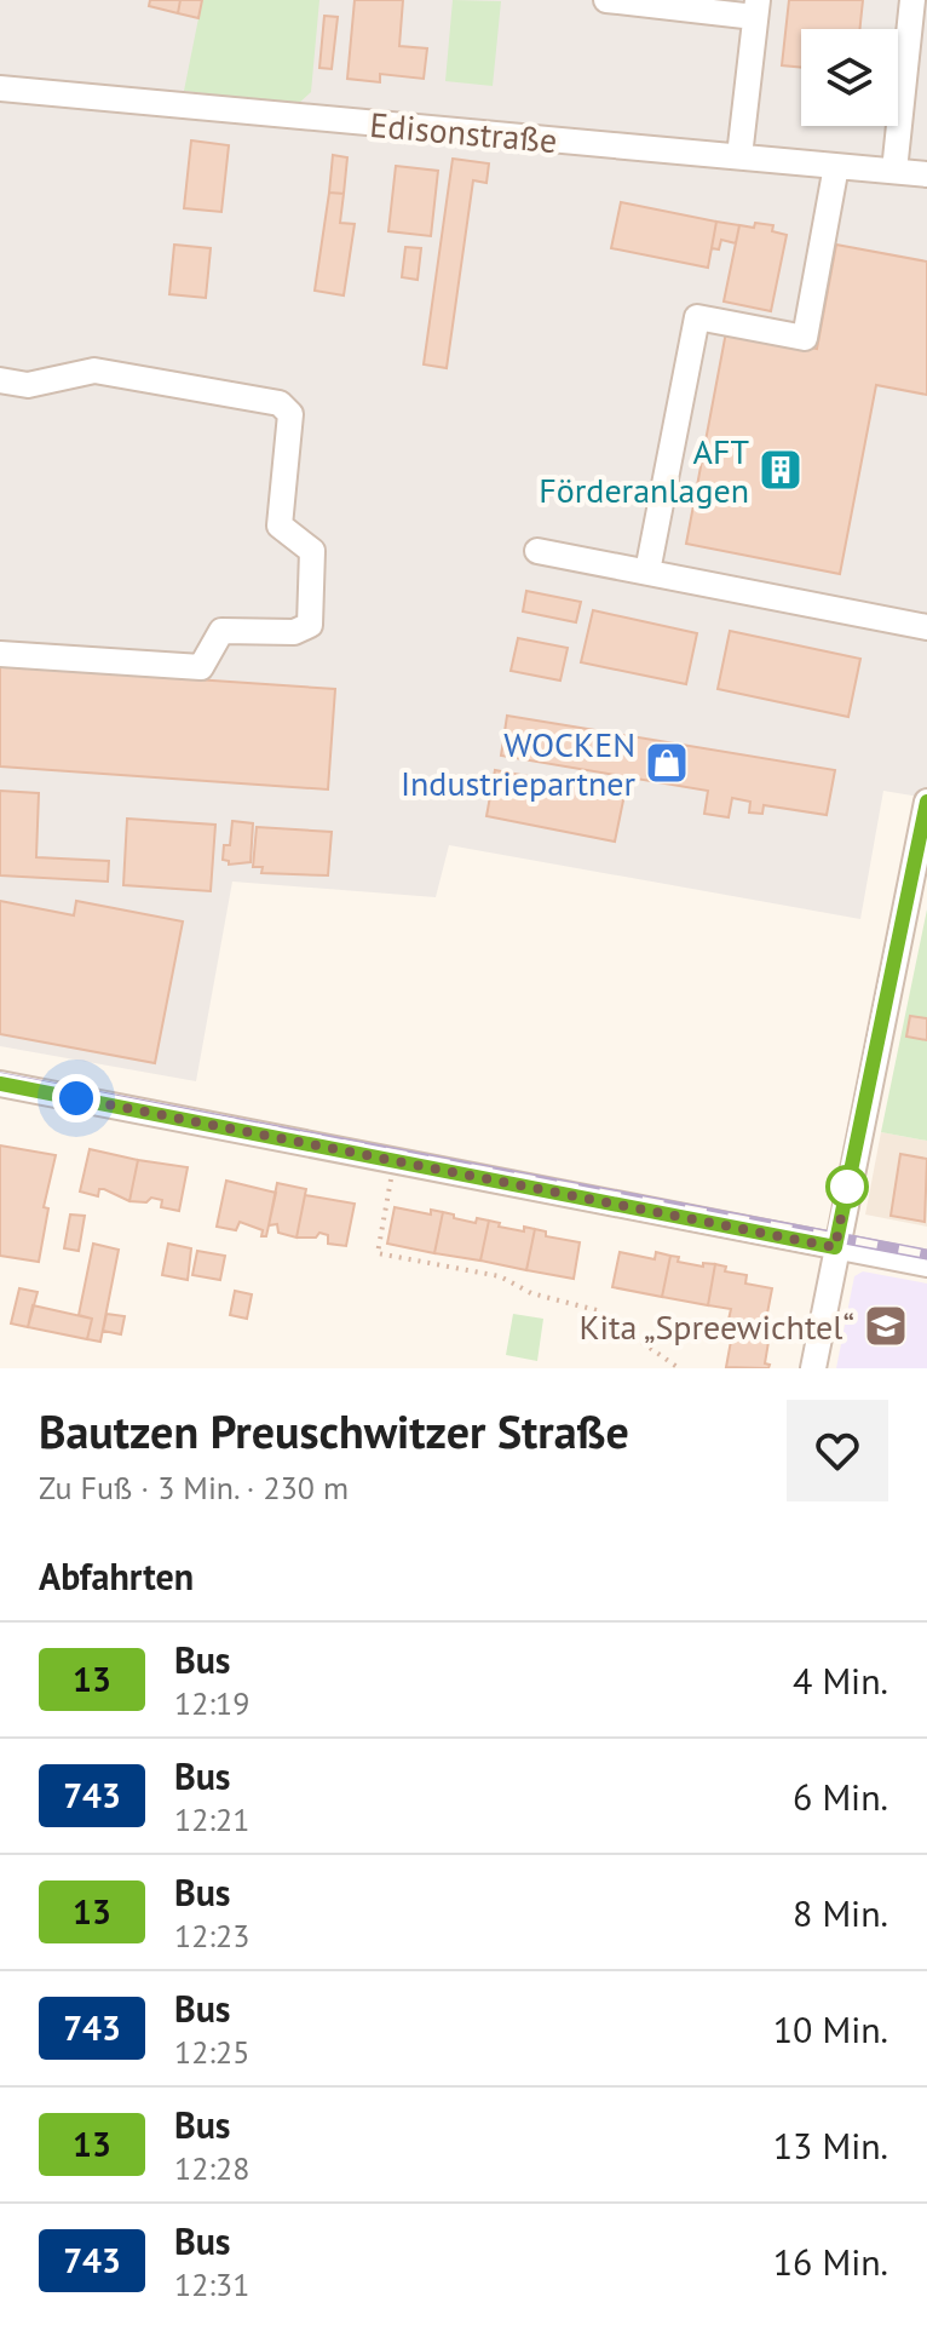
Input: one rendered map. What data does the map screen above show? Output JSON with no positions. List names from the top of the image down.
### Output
{
  "streets": {
    "street": ["Edisonstraße"]
  },
  "places": {
    "building": ["AFT Förderanlagen"],
    "shop": ["WOCKEN Industriepartner"],
    "school or university": ["Kita „Spreewichtel“"]
  },
  "lines": ["bus line 13"],
  "page": {
    "heading": [
      ["Bautzen Preuschwitzer Straße", "Zu Fuß · 3 Min. · 230 m"],
      "Abfahrten"
    ],
    "list": [
      {
        "mark": "13",
        "name": "Bus",
        "note": "12:19",
        "value": "4 Min."
      },
      {
        "mark": "743",
        "name": "Bus",
        "note": "12:21",
        "value": "6 Min."
      },
      {
        "mark": "13",
        "name": "Bus",
        "note": "12:23",
        "value": "8 Min."
      },
      {
        "mark": "743",
        "name": "Bus",
        "note": "12:25",
        "value": "10 Min."
      },
      {
        "mark": "13",
        "name": "Bus",
        "note": "12:28",
        "value": "13 Min."
      },
      {
        "mark": "743",
        "name": "Bus",
        "note": "12:31",
        "value": "16 Min."
      }
    ]
  }
}
